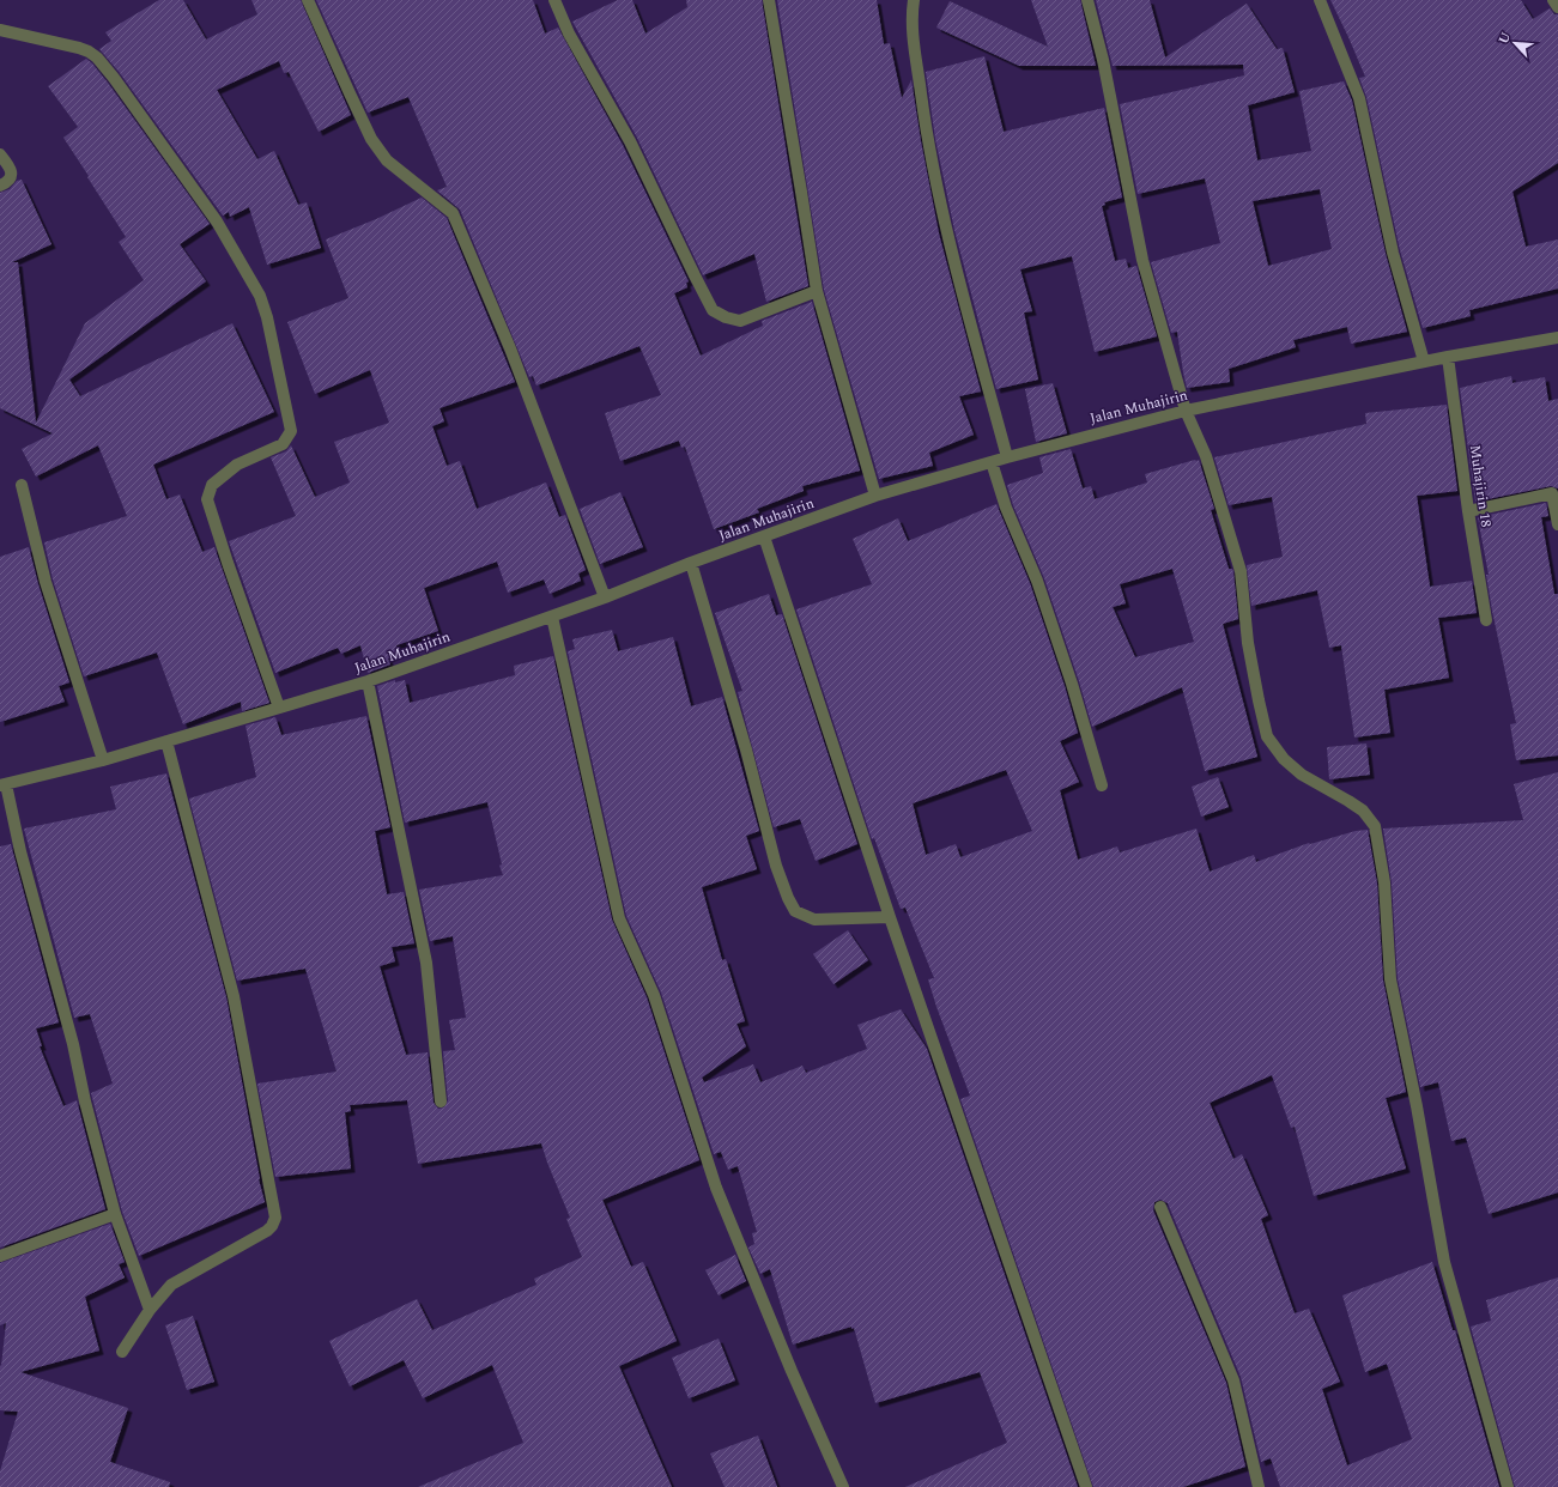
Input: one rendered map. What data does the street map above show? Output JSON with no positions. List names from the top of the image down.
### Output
{
  "streets": {
    "street": ["Jalan Muhajirin", "Muhajirin 18"]
  },
  "crossings": [
    ["Jalan Muhajirin", "Muhajirin 18"]
  ],
  "north": "top left"
}
